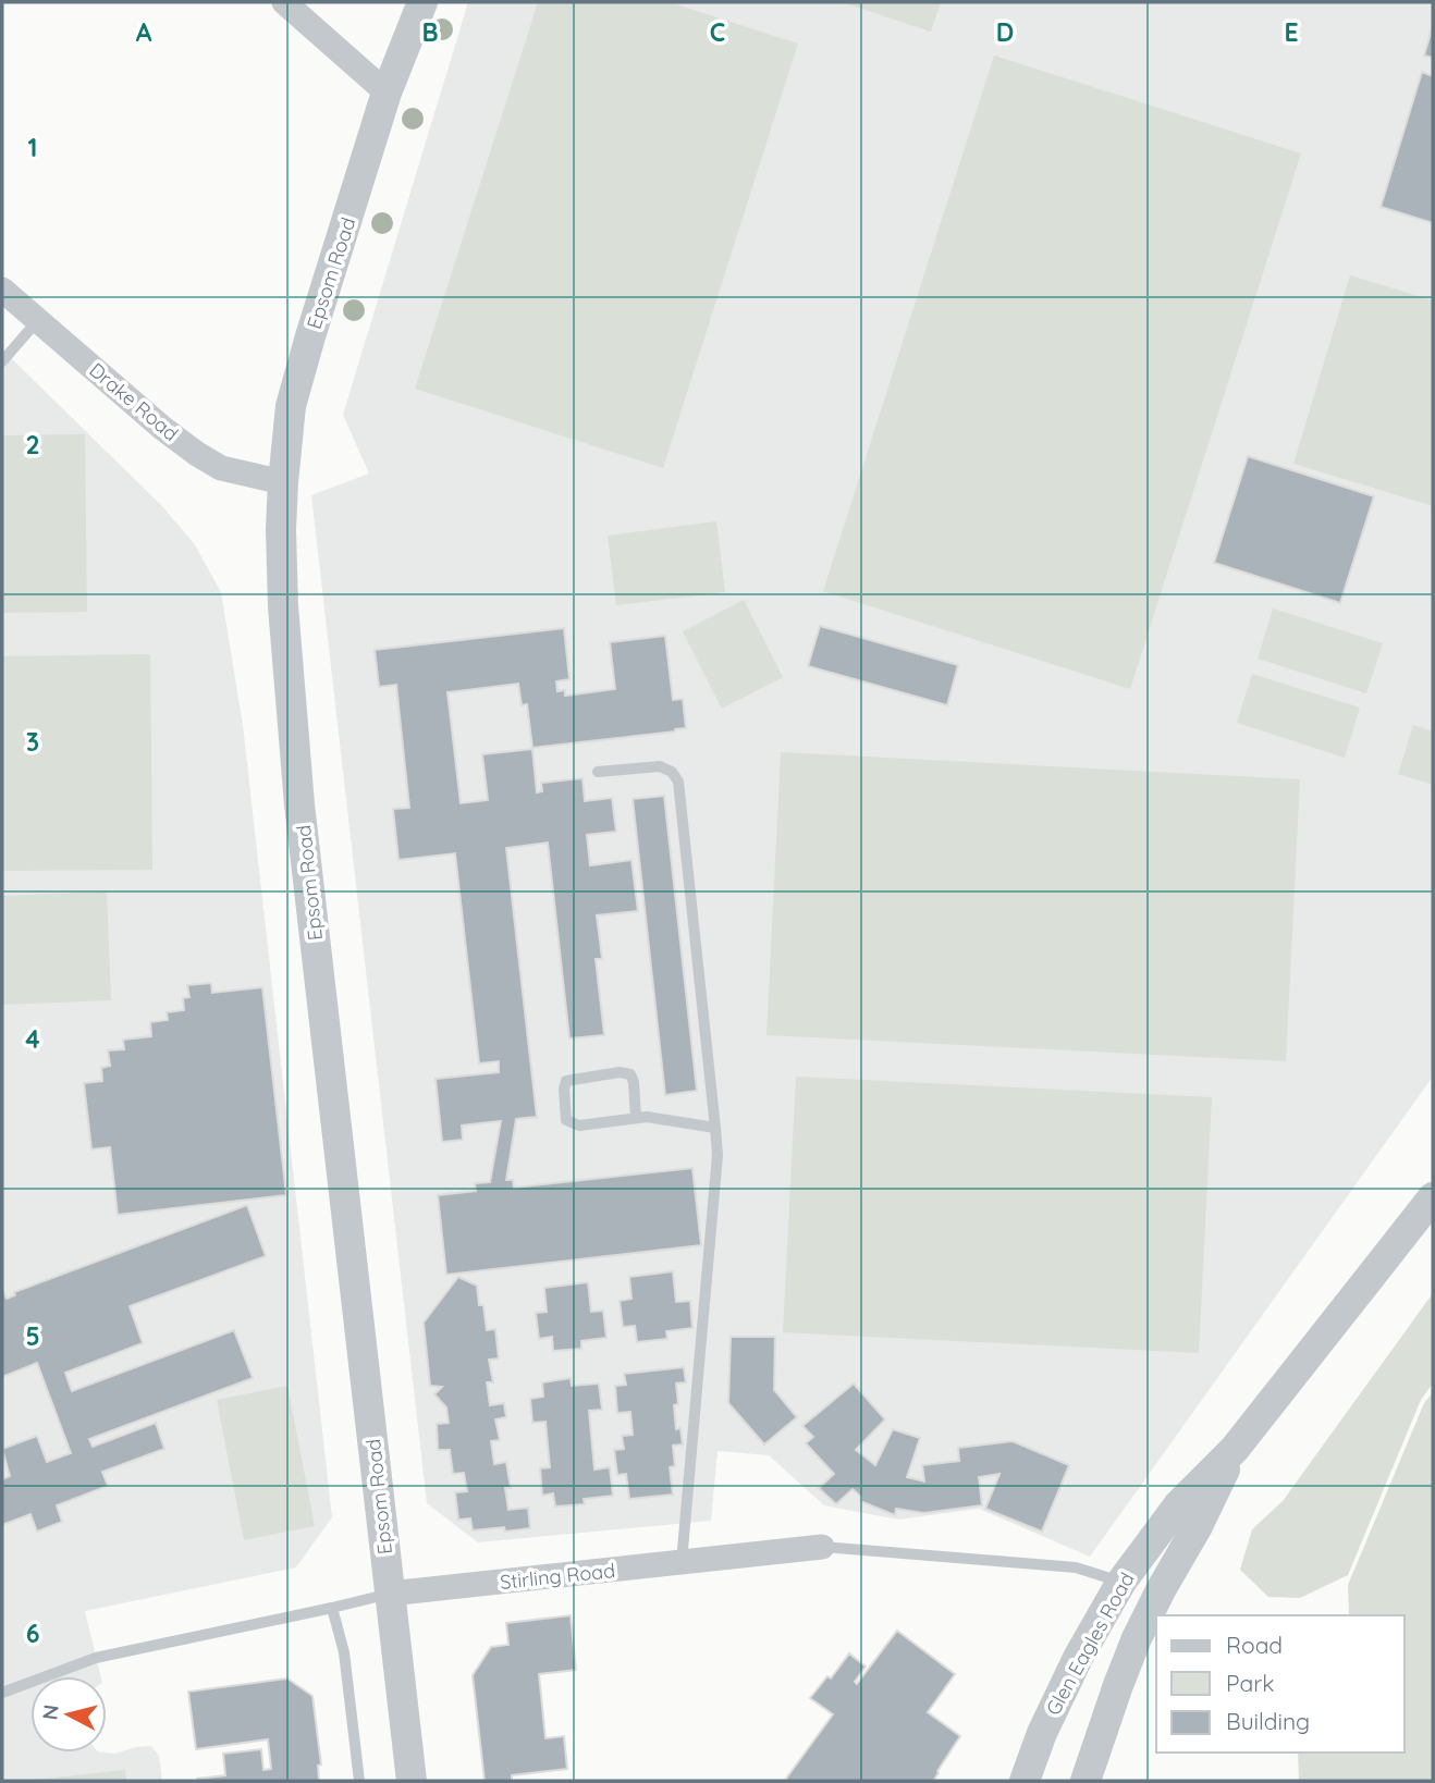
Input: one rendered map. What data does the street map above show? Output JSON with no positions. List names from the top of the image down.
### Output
{
  "streets": {
    "street": [
      "Epsom Road",
      "Drake Road",
      "Stirling Road",
      "Glen Eagles Road"
    ]
  },
  "crossings": [
    ["Epsom Road", "Drake Road"],
    ["Epsom Road", "Stirling Road"],
    ["Stirling Road", "Glen Eagles Road"]
  ],
  "legend": ["Road", "Park", "Building"],
  "north": "left",
  "grid": {
    "columns": [
      "A",
      "B",
      "C",
      "D",
      "E"
    ],
    "rows": [
      "1",
      "2",
      "3",
      "4",
      "5",
      "6"
    ]
  }
}
